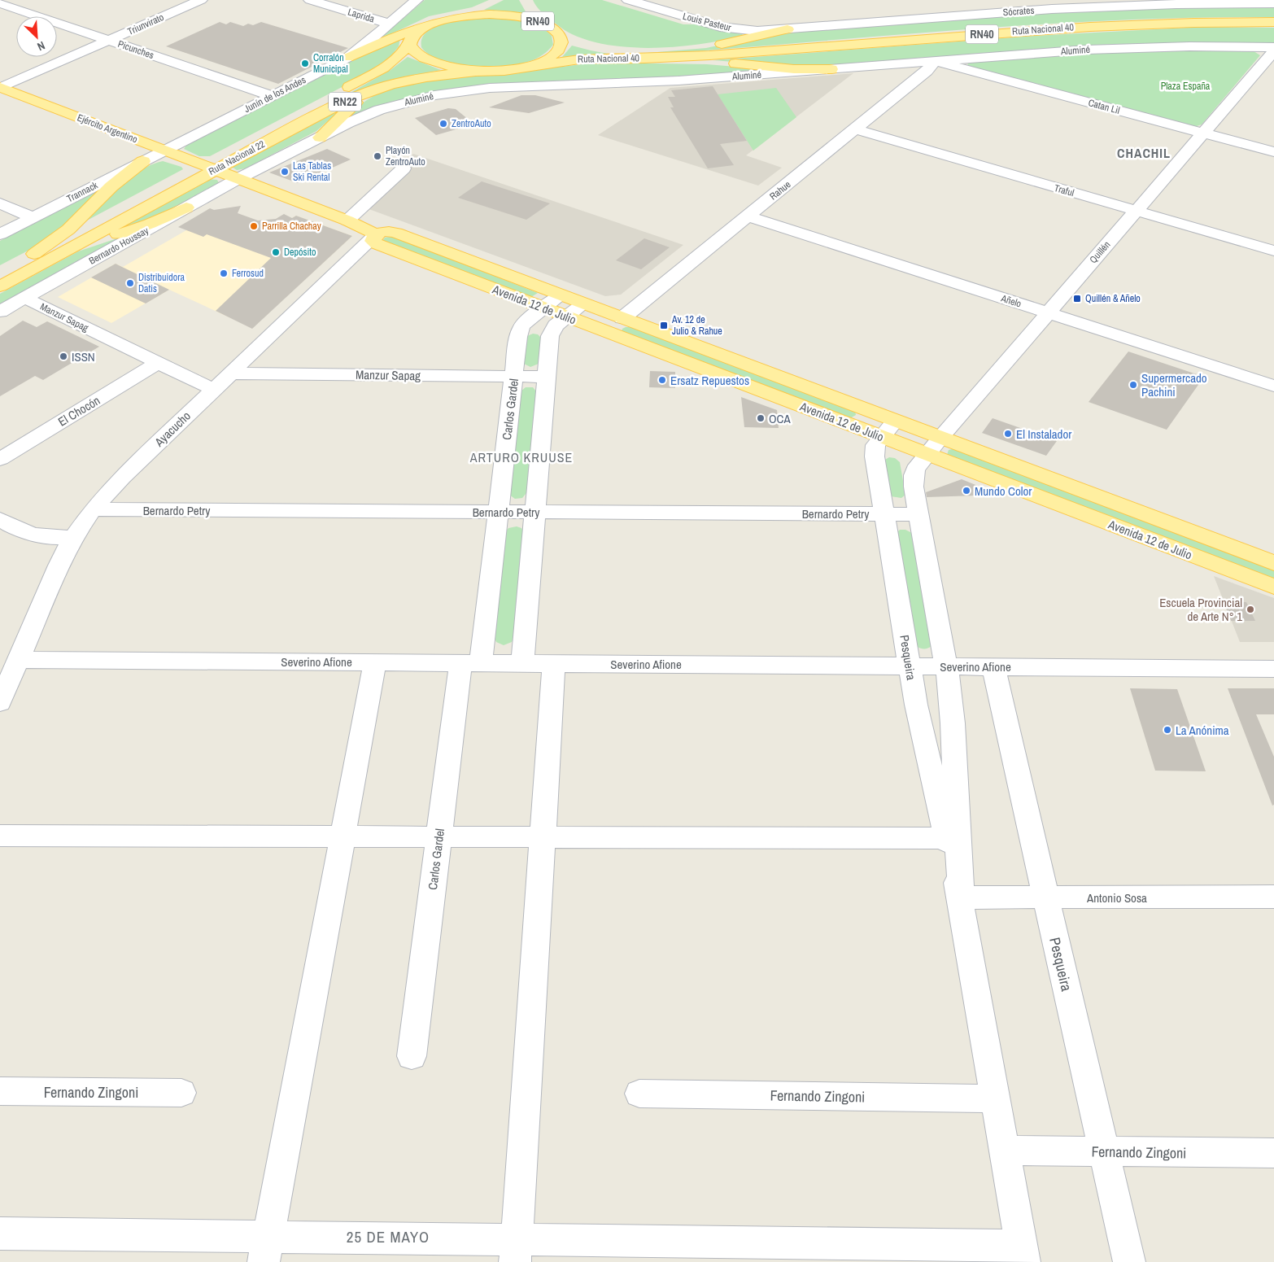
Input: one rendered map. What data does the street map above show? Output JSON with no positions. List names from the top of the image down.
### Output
{
  "streets": {
    "main road": [
      "RN40",
      "Ruta Nacional 40",
      "RN22",
      "Ejército Argentino",
      "Ruta Nacional 22",
      "Avenida 12 de Julio"
    ],
    "street": [
      "Sócrates",
      "Laprida",
      "Louis Pasteur",
      "Triunvirato",
      "Picunches",
      "Aluminé",
      "Junín de los Andes",
      "Catan Lil",
      "Rahue",
      "Traful",
      "Trannack",
      "Bernardo Houssay",
      "Quillén",
      "Añelo",
      "Manzur Sapag",
      "Carlos Gardel",
      "El Chocón",
      "Ayacucho",
      "Bernardo Petry",
      "Pesqueira",
      "Severino Afione",
      "Antonio Sosa",
      "Fernando Zingoni"
    ]
  },
  "crossings": [
    ["Sócrates", "Louis Pasteur"],
    ["Laprida", "Junín de los Andes"],
    ["RN40", "Ruta Nacional 40"],
    ["RN40", "Ruta Nacional 22"],
    ["Triunvirato", "Picunches"],
    ["Triunvirato", "Ejército Argentino"],
    ["Picunches", "Junín de los Andes"],
    ["Aluminé", "Catan Lil"],
    ["Aluminé", "Rahue"],
    ["Aluminé", "Bernardo Houssay"],
    ["Junín de los Andes", "Ejército Argentino"],
    ["Junín de los Andes", "Trannack"],
    ["Catan Lil", "Rahue"],
    ["Catan Lil", "Quillén"],
    ["Ejército Argentino", "Ruta Nacional 22"],
    ["Ejército Argentino", "Trannack"],
    ["Rahue", "Traful"],
    ["Rahue", "Añelo"],
    ["Rahue", "Avenida 12 de Julio"],
    ["Traful", "Quillén"],
    ["Bernardo Houssay", "Manzur Sapag"],
    ["Quillén", "Añelo"],
    ["Quillén", "Avenida 12 de Julio"],
    ["Quillén", "Pesqueira"],
    ["Avenida 12 de Julio", "Carlos Gardel"],
    ["Avenida 12 de Julio", "Ayacucho"],
    ["Avenida 12 de Julio", "Pesqueira"],
    ["Manzur Sapag", "Carlos Gardel"],
    ["Manzur Sapag", "El Chocón"],
    ["Manzur Sapag", "Ayacucho"],
    ["Carlos Gardel", "Bernardo Petry"],
    ["Carlos Gardel", "Severino Afione"],
    ["Ayacucho", "Bernardo Petry"],
    ["Ayacucho", "Severino Afione"],
    ["Bernardo Petry", "Pesqueira"],
    ["Pesqueira", "Severino Afione"],
    ["Pesqueira", "Antonio Sosa"],
    ["Pesqueira", "Fernando Zingoni"]
  ],
  "districts": ["CHACHIL", "ARTURO KRUUSE", "25 DE MAYO"],
  "parks": ["Plaza España"],
  "places": {
    "other": [
      "Corralón Municipal",
      "ZentroAuto",
      "Playón ZentroAuto",
      "Las Tablas Ski Rental",
      "Parrilla Chachay",
      "Depósito",
      "Ferrosud",
      "Distribuidora Datis",
      "ISSN",
      "Ersatz Repuestos",
      "Supermercado Pachini",
      "OCA",
      "El Instalador",
      "Mundo Color",
      "Escuela Provincial de Arte N° 1",
      "La Anónima"
    ],
    "transit": ["Quillén & Añelo", "Av. 12 de Julio & Rahue"]
  },
  "north": "bottom right"
}
